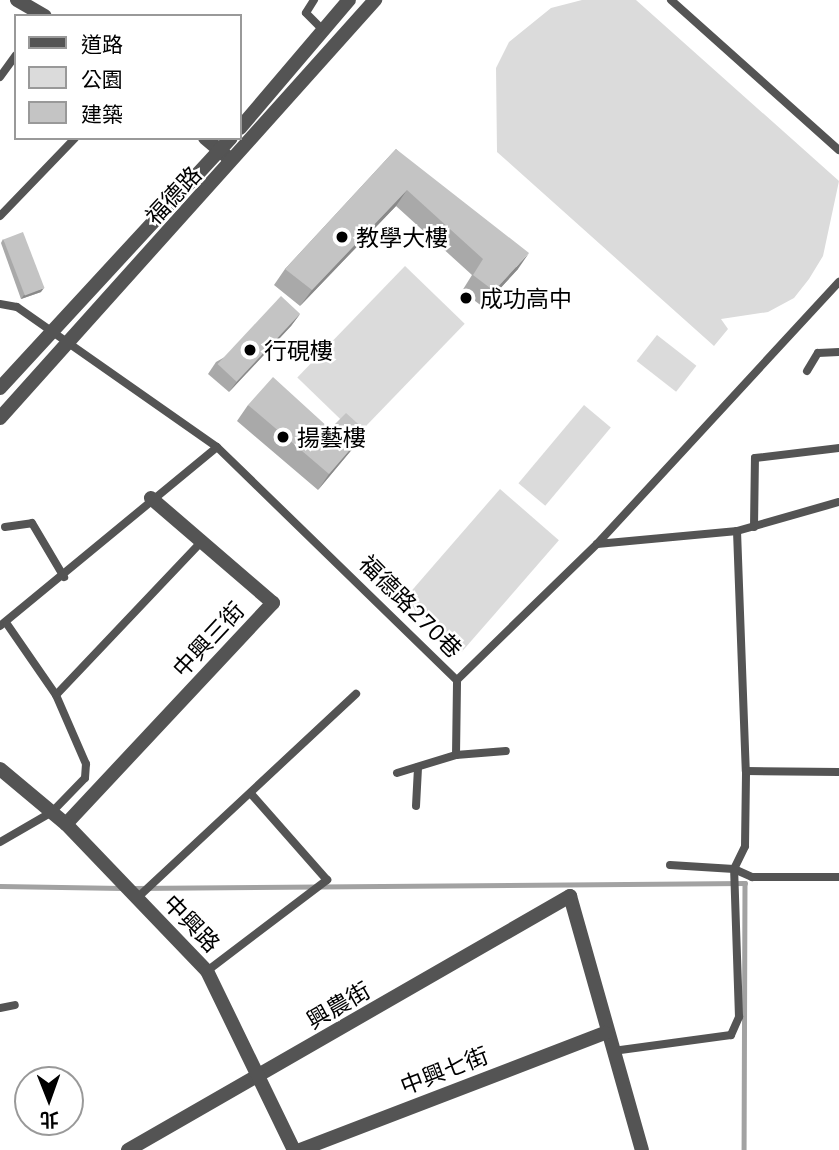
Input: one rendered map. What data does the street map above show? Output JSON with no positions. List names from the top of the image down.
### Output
{
  "streets": {
    "street": [
      "福德路",
      "中興三街",
      "中興路",
      "興農街",
      "中興七街"
    ],
    "lane": ["福德路270巷"]
  },
  "crossings": [
    ["福德路", "福德路270巷"],
    ["中興三街", "中興路"],
    ["中興路", "興農街"],
    ["興農街", "中興七街"]
  ],
  "places": [
    "教學大樓",
    "成功高中",
    "行硯樓",
    "揚藝樓"
  ],
  "legend": ["道路", "公園", "建築"],
  "north": "bottom"
}
